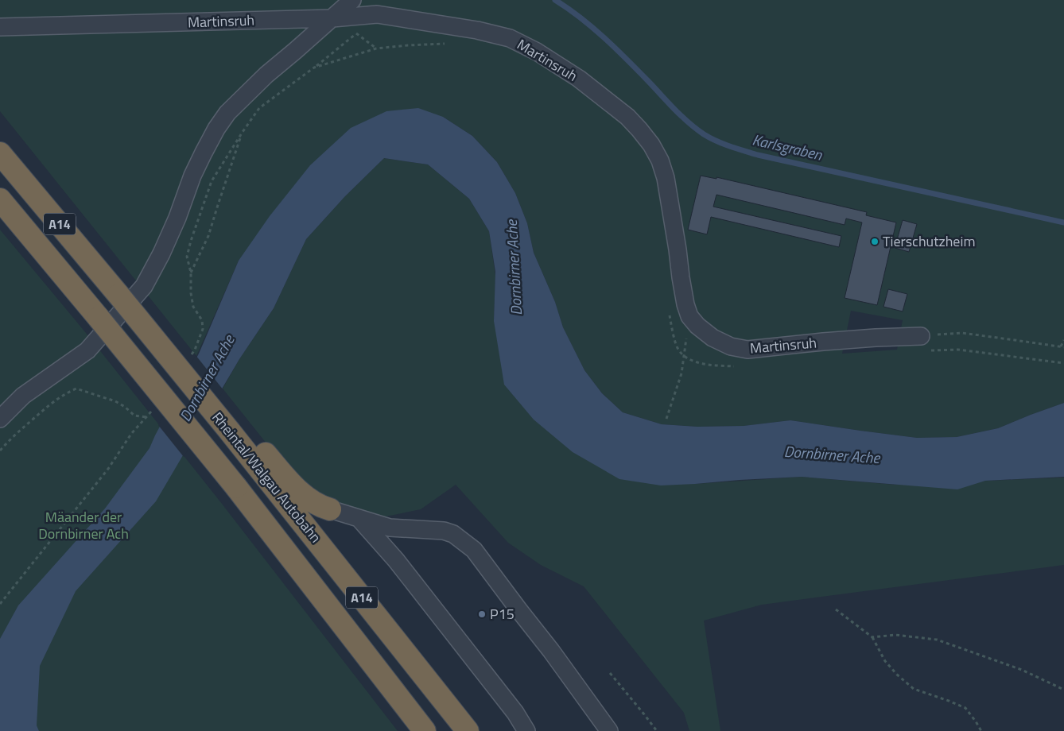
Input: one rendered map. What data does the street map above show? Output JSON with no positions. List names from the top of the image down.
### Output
{
  "streets": {
    "highway": ["A14", "Rheintal/Walgau Autobahn"],
    "street": ["Martinsruh"]
  },
  "water": ["Karlsgraben", "Dornbirner Ache"],
  "parks": ["Mäander der Dornbirner Ach"],
  "places": ["Tierschutzheim", "P15"]
}
